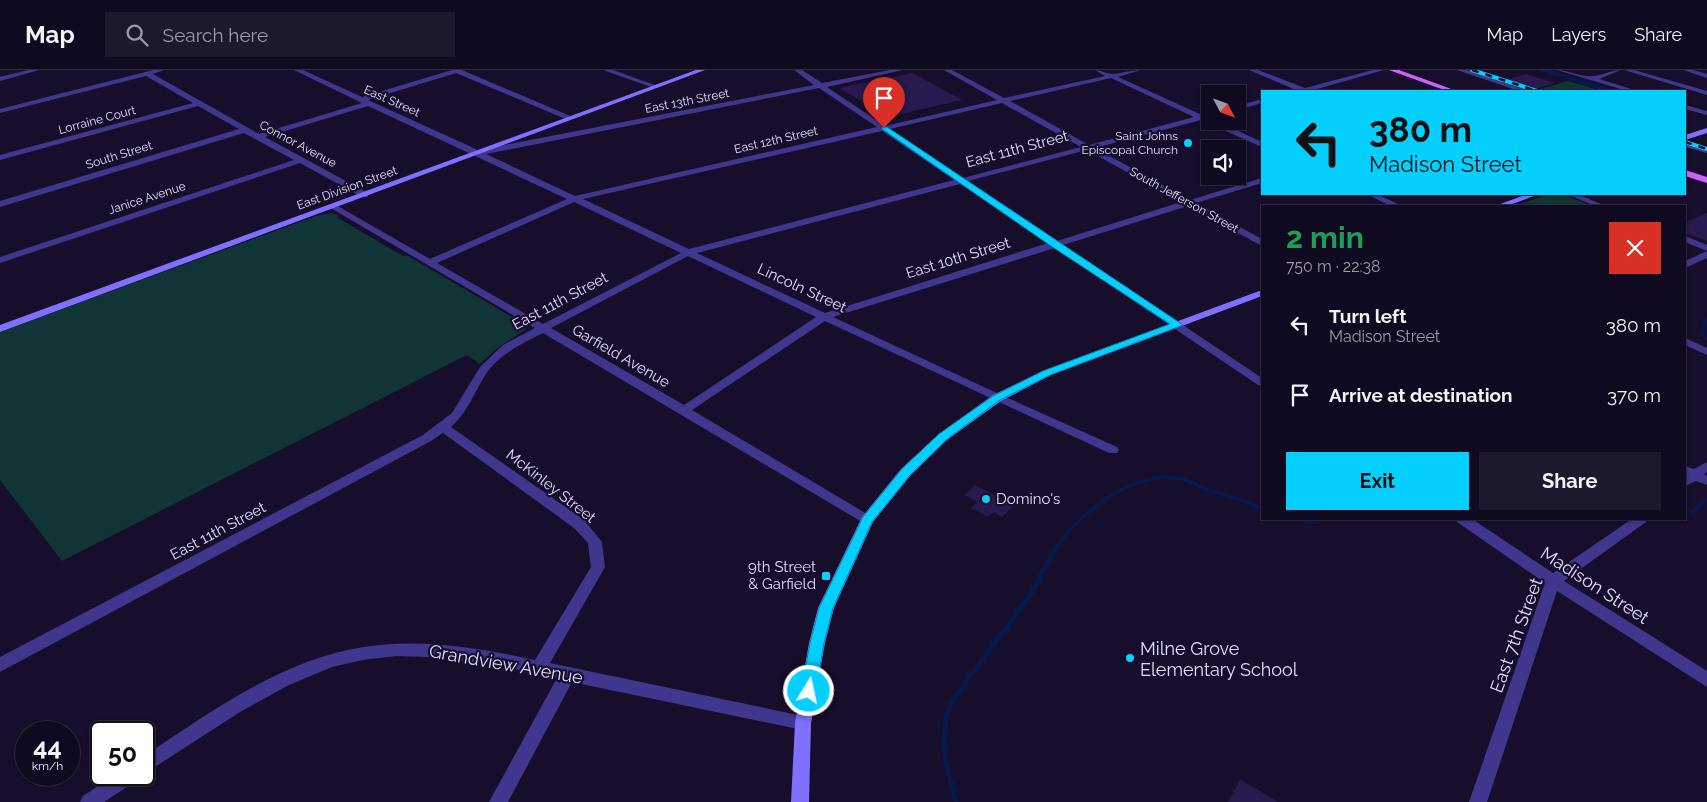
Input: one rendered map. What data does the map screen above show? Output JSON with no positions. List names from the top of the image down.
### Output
{
  "streets": {
    "street": [
      "East Street",
      "East 13th Street",
      "Lorraine Court",
      "East 12th Street",
      "Connor Avenue",
      "East 11th Street",
      "South Street",
      "East Division Street",
      "Janice Avenue",
      "South Jefferson Street",
      "East 10th Street",
      "Lincoln Street",
      "Garfield Avenue",
      "McKinley Street",
      "Madison Street",
      "East 7th Street",
      "Grandview Avenue"
    ]
  },
  "crossings": [
    ["East Street", "East 13th Street"],
    ["East Street", "East Division Street"],
    ["East Street", "Lincoln Street"],
    ["East 13th Street", "East Division Street"],
    ["East 13th Street", "Lincoln Street"],
    ["Lorraine Court", "Connor Avenue"],
    ["East 12th Street", "South Jefferson Street"],
    ["East 12th Street", "Lincoln Street"],
    ["East 12th Street", "Garfield Avenue"],
    ["Connor Avenue", "South Street"],
    ["Connor Avenue", "East Division Street"],
    ["Connor Avenue", "Janice Avenue"],
    ["East 11th Street", "South Jefferson Street"],
    ["East 11th Street", "Lincoln Street"],
    ["East 11th Street", "Garfield Avenue"],
    ["East 11th Street", "McKinley Street"],
    ["East Division Street", "Lincoln Street"],
    ["East Division Street", "Garfield Avenue"],
    ["South Jefferson Street", "East 10th Street"],
    ["East 10th Street", "Lincoln Street"],
    ["East 10th Street", "Garfield Avenue"],
    ["McKinley Street", "Grandview Avenue"],
    ["Madison Street", "East 7th Street"]
  ],
  "places": {
    "other": ["Saint Johns Episcopal Church", "Domino's", "Milne Grove Elementary School"],
    "transit": ["9th Street & Garfield"]
  },
  "north": "bottom right",
  "page": {
    "header": "Map",
    "search": "Search here",
    "nav": ["Map", "Layers", "Share"],
    "turn": ["380 m", "Madison Street"],
    "heading": ["2 min", "750 m · 22:38"],
    "list": [
      {
        "name": "Turn left",
        "note": "Madison Street",
        "value": "380 m"
      },
      {
        "name": "Arrive at destination",
        "value": "370 m"
      }
    ],
    "buttons": ["Exit", "Share"],
    "speed": "44 km/h",
    "limit": "50"
  }
}
